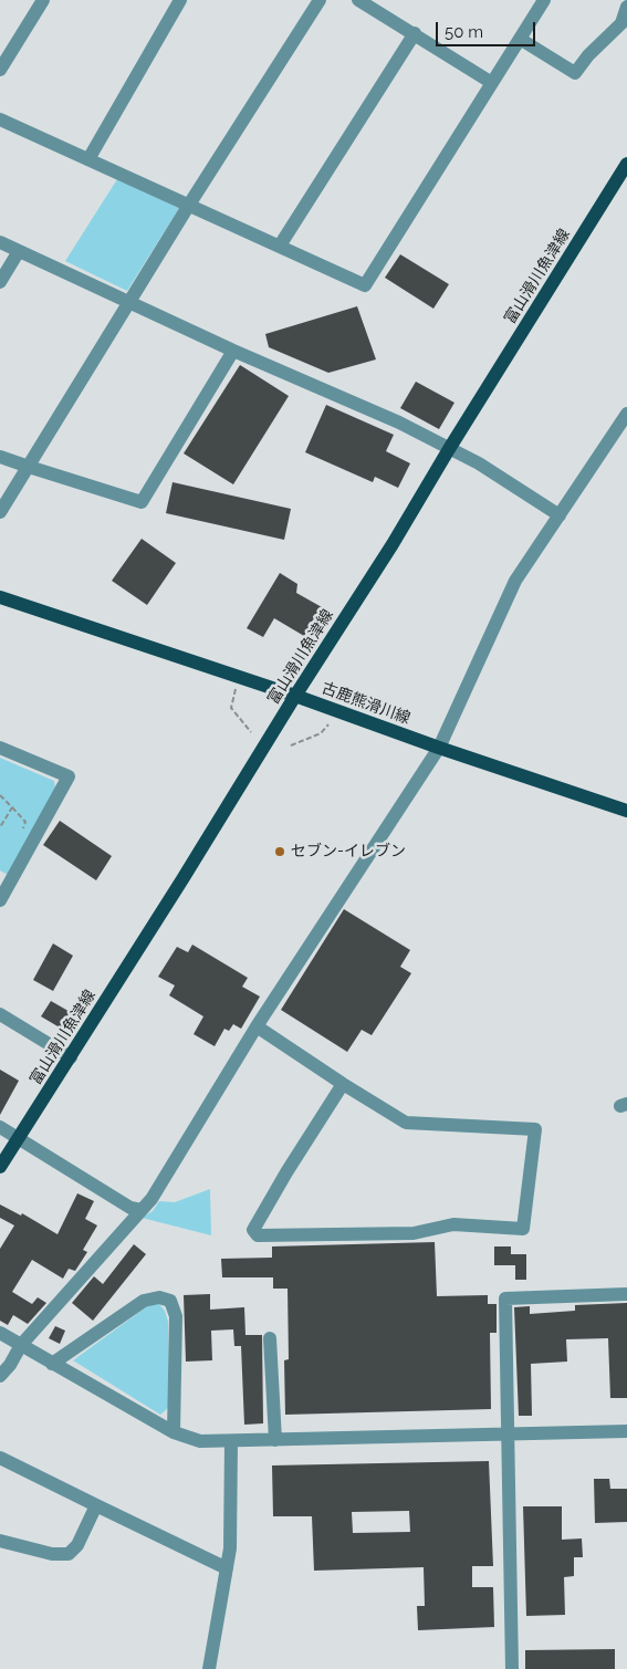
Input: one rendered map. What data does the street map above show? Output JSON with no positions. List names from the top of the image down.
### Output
{
  "streets": {
    "main road": ["富山滑川魚津線", "古鹿熊滑川線"]
  },
  "crossings": [
    ["富山滑川魚津線", "古鹿熊滑川線"]
  ],
  "places": ["セブン-イレブン"],
  "scale_bar": "50 m"
}
